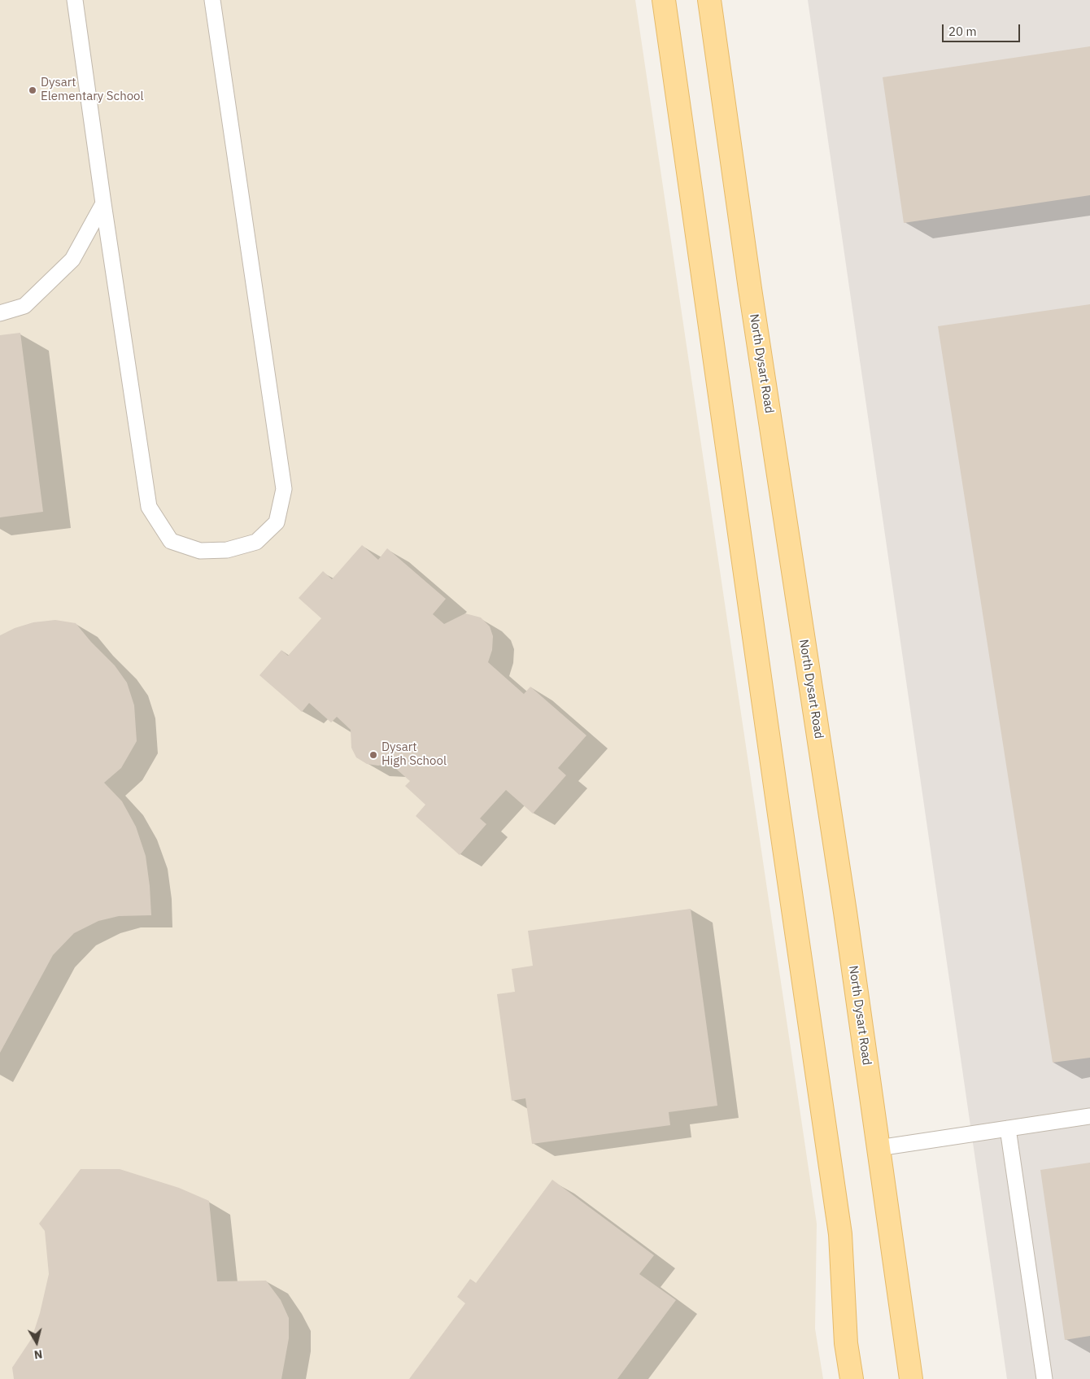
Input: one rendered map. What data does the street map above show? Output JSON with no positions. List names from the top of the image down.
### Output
{
  "streets": {
    "main road": ["North Dysart Road"]
  },
  "places": ["Dysart Elementary School", "Dysart High School"],
  "scale_bar": "20 m",
  "north": "bottom"
}
